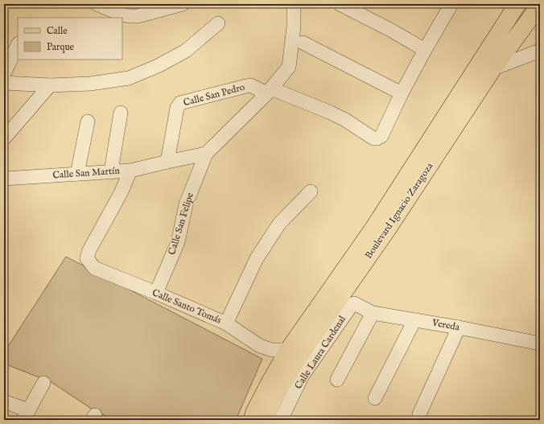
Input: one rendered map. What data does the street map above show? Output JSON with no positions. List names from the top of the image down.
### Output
{
  "streets": {
    "main road": ["Boulevard Ignacio Zaragoza"],
    "street": [
      "Calle San Pedro",
      "Calle San Martín",
      "Calle San Felipe",
      "Calle Santo Tomás",
      "Vereda",
      "Calle Laura Cardenal"
    ]
  },
  "crossings": [
    ["Calle San Pedro", "Calle San Martín"],
    ["Calle San Pedro", "Calle San Felipe"],
    ["Calle San Martín", "Calle Santo Tomás"],
    ["Boulevard Ignacio Zaragoza", "Calle Santo Tomás"],
    ["Calle San Felipe", "Calle Santo Tomás"],
    ["Vereda", "Calle Laura Cardenal"]
  ],
  "legend": ["Calle", "Parque"]
}
